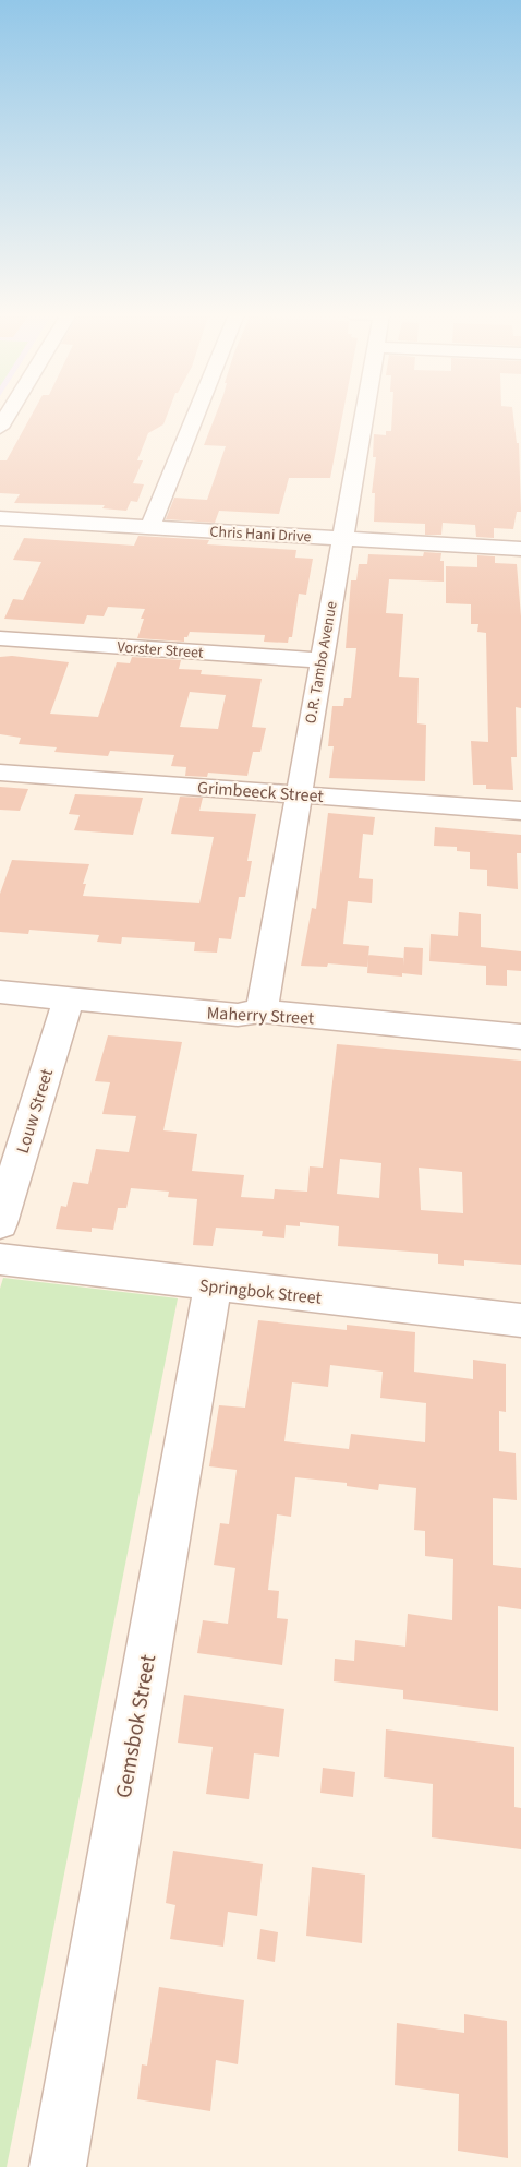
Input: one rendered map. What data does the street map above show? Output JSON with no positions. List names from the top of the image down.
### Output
{
  "streets": {
    "street": [
      "Chris Hani Drive",
      "Vorster Street",
      "O.R. Tambo Avenue",
      "Grimbeeck Street",
      "Maherry Street",
      "Louw Street",
      "Springbok Street",
      "Gemsbok Street"
    ]
  },
  "crossings": [
    ["Chris Hani Drive", "O.R. Tambo Avenue"],
    ["Vorster Street", "O.R. Tambo Avenue"],
    ["O.R. Tambo Avenue", "Grimbeeck Street"],
    ["O.R. Tambo Avenue", "Maherry Street"],
    ["Maherry Street", "Louw Street"],
    ["Springbok Street", "Gemsbok Street"]
  ]
}
